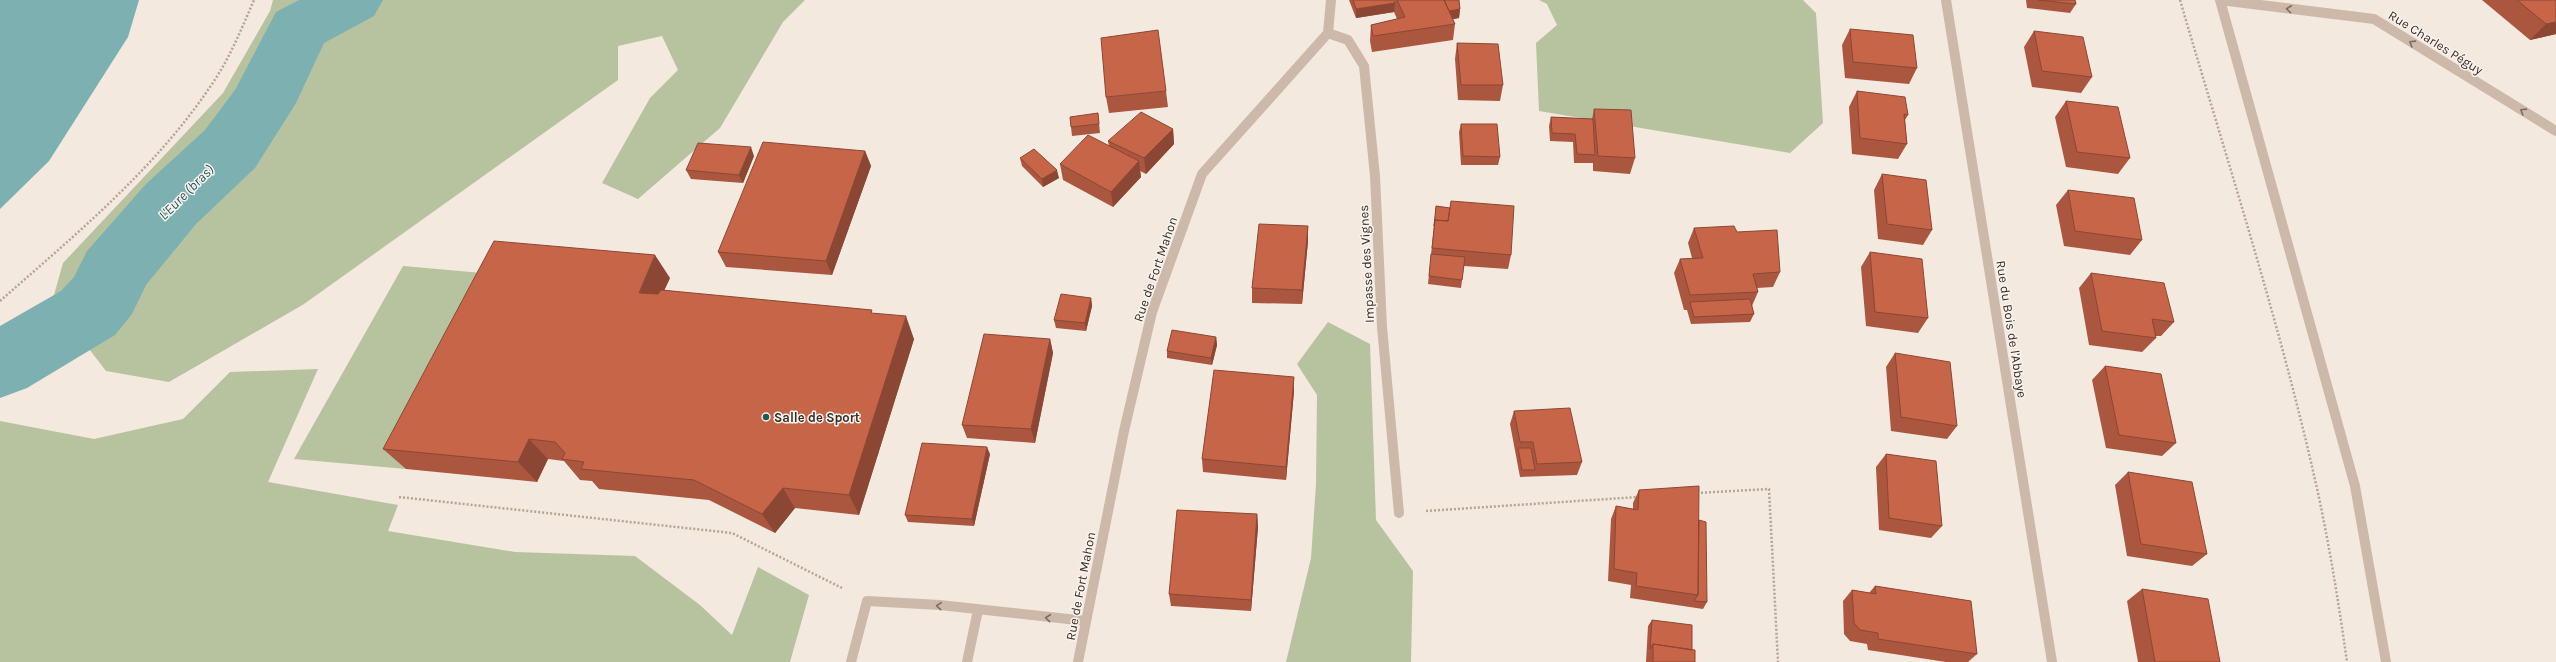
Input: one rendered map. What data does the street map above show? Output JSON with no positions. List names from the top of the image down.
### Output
{
  "streets": {
    "street": [
      "Rue Charles Péguy",
      "Impasse des Vignes",
      "Rue de Fort Mahon",
      "Rue du Bois de l'Abbaye"
    ]
  },
  "crossings": [
    ["Impasse des Vignes", "Rue de Fort Mahon"]
  ],
  "one_way": ["Rue Charles Péguy"],
  "water": ["L'Eure (bras)"],
  "places": ["Salle de Sport"]
}
